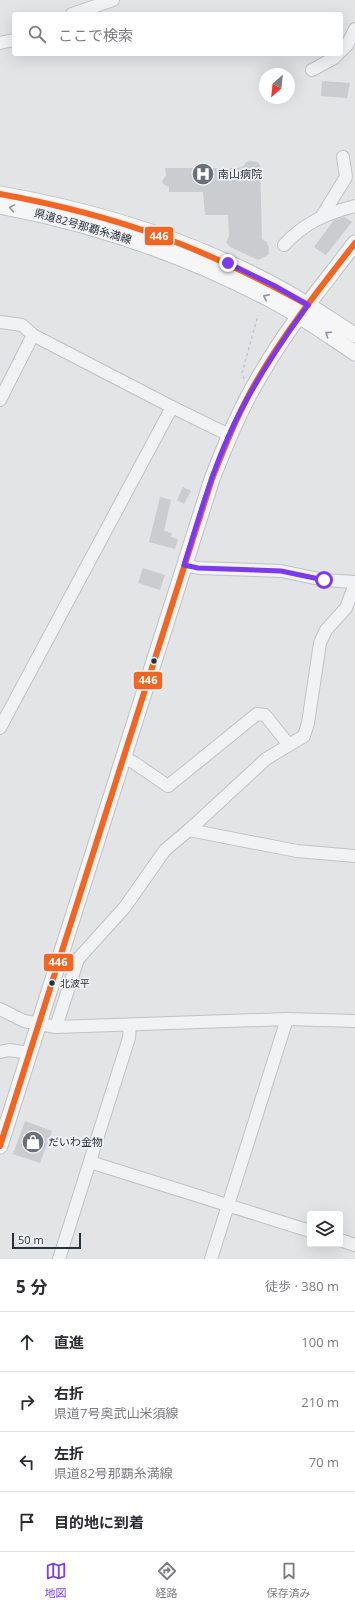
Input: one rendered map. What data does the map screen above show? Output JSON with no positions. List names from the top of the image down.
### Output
{
  "streets": {
    "main road": ["県道82号那覇糸満線"]
  },
  "places": {
    "hospital": ["南山病院"],
    "other": ["北波平"],
    "shop": ["だいわ金物"]
  },
  "lines": ["transit line 446"],
  "scale_bar": "50 m",
  "north": "bottom left",
  "page": {
    "search": "ここで検索",
    "scale": "50 m",
    "heading": ["5 分", "徒歩 · 380 m"],
    "list": [
      ["直進", "100 m"],
      ["右折", "県道7号奥武山米須線", "210 m"],
      ["左折", "県道82号那覇糸満線", "70 m"],
      "目的地に到着"
    ],
    "nav": ["地図", "経路", "保存済み"]
  }
}
